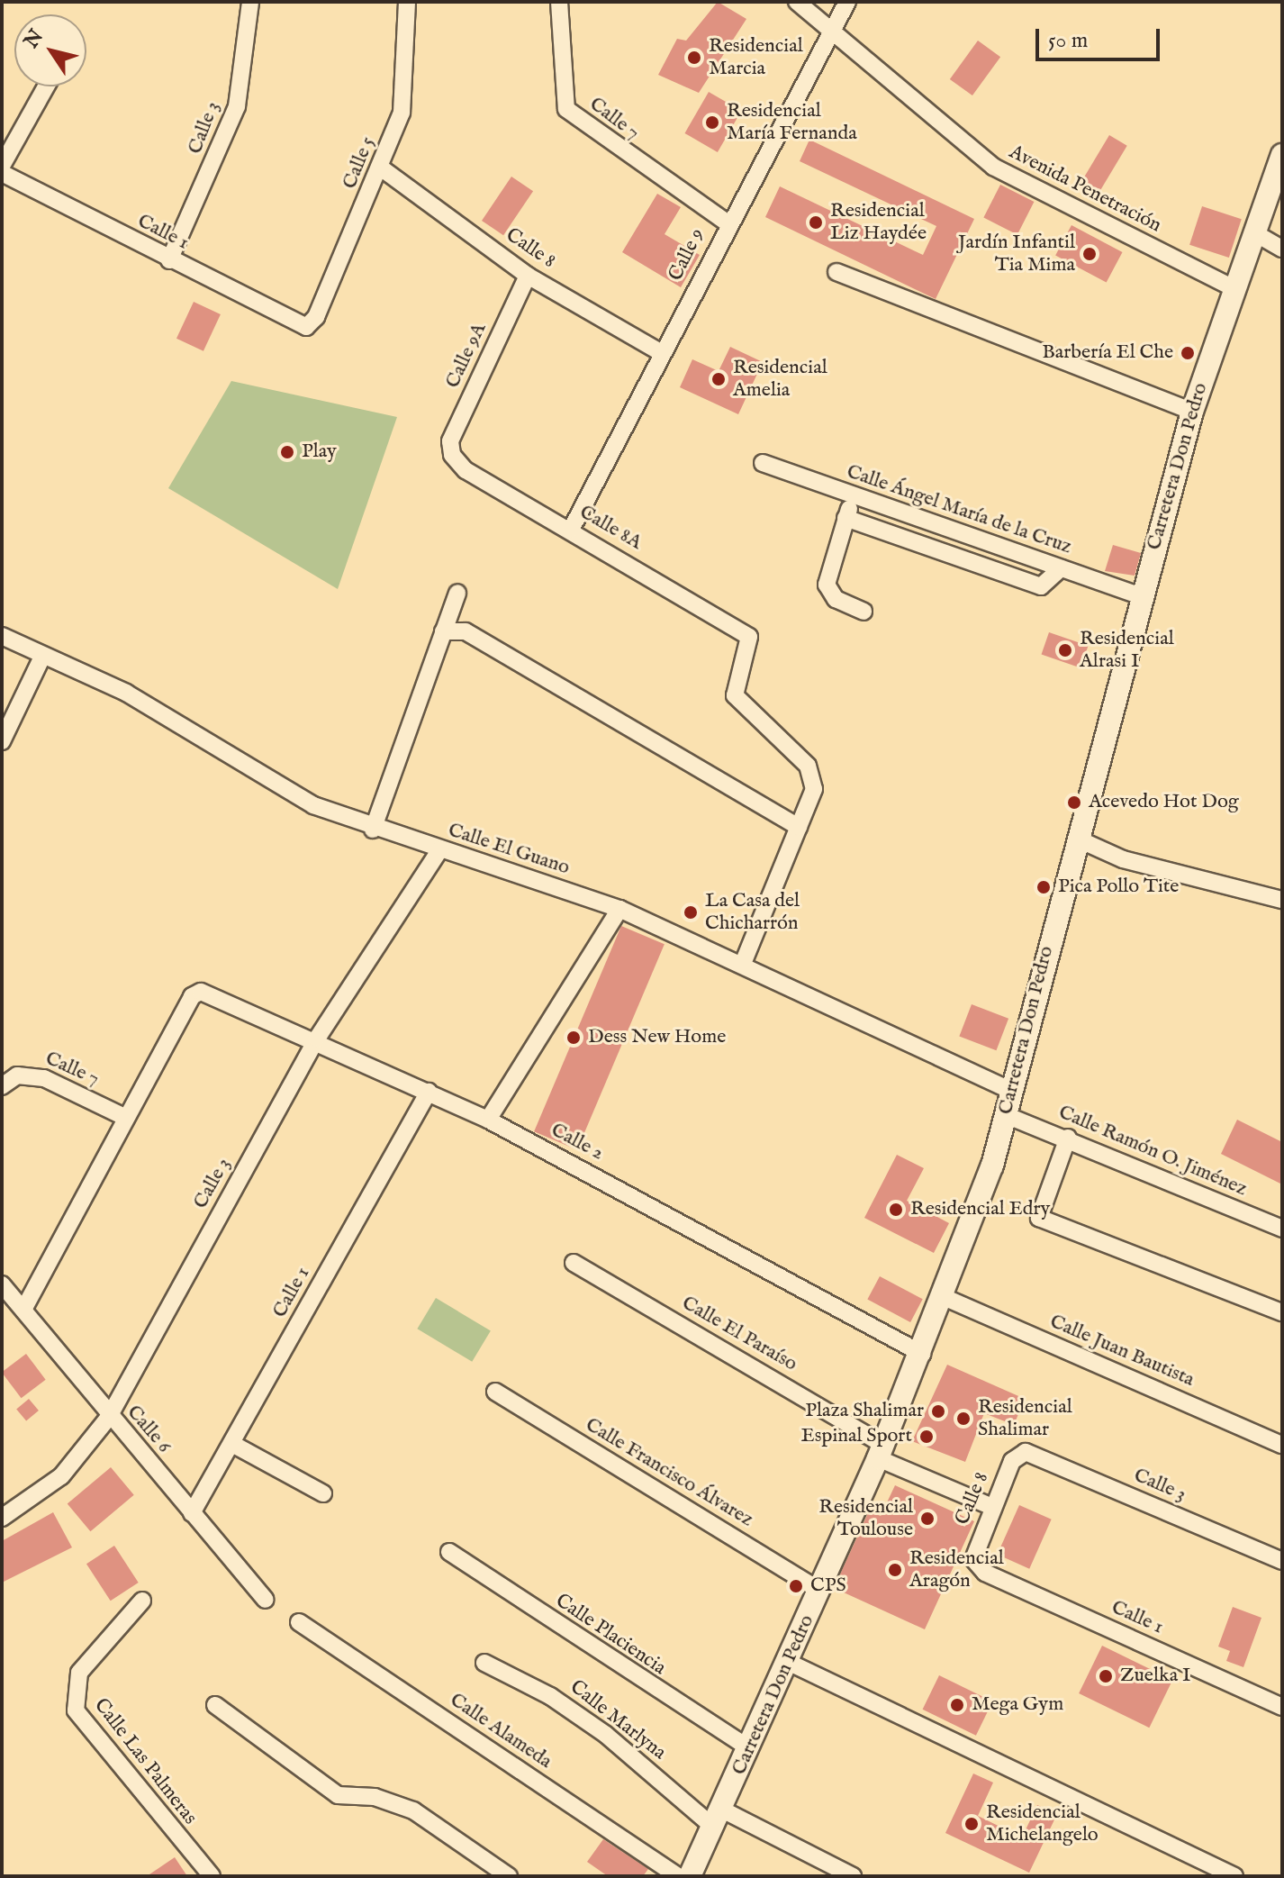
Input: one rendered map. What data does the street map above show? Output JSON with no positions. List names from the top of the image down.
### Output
{
  "streets": {
    "street": [
      "Calle 7",
      "Calle 3",
      "Calle 5",
      "Avenida Penetración",
      "Calle 1",
      "Calle 8",
      "Calle 9",
      "Calle 9A",
      "Carretera Don Pedro",
      "Calle Ángel María de la Cruz",
      "Calle 8A",
      "Calle El Guano",
      "Calle 2",
      "Calle Ramón O. Jiménez",
      "Calle El Paraíso",
      "Calle Juan Bautista",
      "Calle 6",
      "Calle Francisco Álvarez",
      "Calle Placiencia",
      "Calle Marlyna",
      "Calle Alameda",
      "Calle Las Palmeras"
    ]
  },
  "crossings": [
    ["Calle 7", "Calle 9"],
    ["Calle 7", "Calle 2"],
    ["Calle 3", "Calle 1"],
    ["Calle 3", "Calle 8"],
    ["Calle 3", "Calle El Guano"],
    ["Calle 3", "Calle 2"],
    ["Calle 3", "Calle 6"],
    ["Calle 5", "Calle 1"],
    ["Calle 5", "Calle 8"],
    ["Avenida Penetración", "Calle 9"],
    ["Avenida Penetración", "Carretera Don Pedro"],
    ["Calle 1", "Calle 8"],
    ["Calle 1", "Calle 2"],
    ["Calle 1", "Calle 6"],
    ["Calle 8", "Calle 9"],
    ["Calle 8", "Calle 9A"],
    ["Calle 8", "Calle El Paraíso"],
    ["Calle 9", "Calle 8A"],
    ["Calle 9A", "Calle 8A"],
    ["Carretera Don Pedro", "Calle Ángel María de la Cruz"],
    ["Carretera Don Pedro", "Calle El Guano"],
    ["Carretera Don Pedro", "Calle 2"],
    ["Carretera Don Pedro", "Calle Ramón O. Jiménez"],
    ["Carretera Don Pedro", "Calle El Paraíso"],
    ["Carretera Don Pedro", "Calle Juan Bautista"],
    ["Carretera Don Pedro", "Calle Francisco Álvarez"],
    ["Carretera Don Pedro", "Calle Placiencia"],
    ["Carretera Don Pedro", "Calle Marlyna"]
  ],
  "places": [
    "Residencial Marcia",
    "Residencial María Fernanda",
    "Residencial Liz Haydée",
    "Jardín Infantil Tia Mima",
    "Barbería El Che",
    "Residencial Amelia",
    "Play",
    "Residencial Alrasi I",
    "Acevedo Hot Dog",
    "Pica Pollo Tite",
    "La Casa del Chicharrón",
    "Dess New Home",
    "Residencial Edry",
    "Plaza Shalimar",
    "Residencial Shalimar",
    "Espinal Sport",
    "Residencial Toulouse",
    "Residencial Aragón",
    "CPS",
    "Zuelka I",
    "Mega Gym",
    "Residencial Michelangelo"
  ],
  "scale_bar": "50 m",
  "north": "top left"
}
